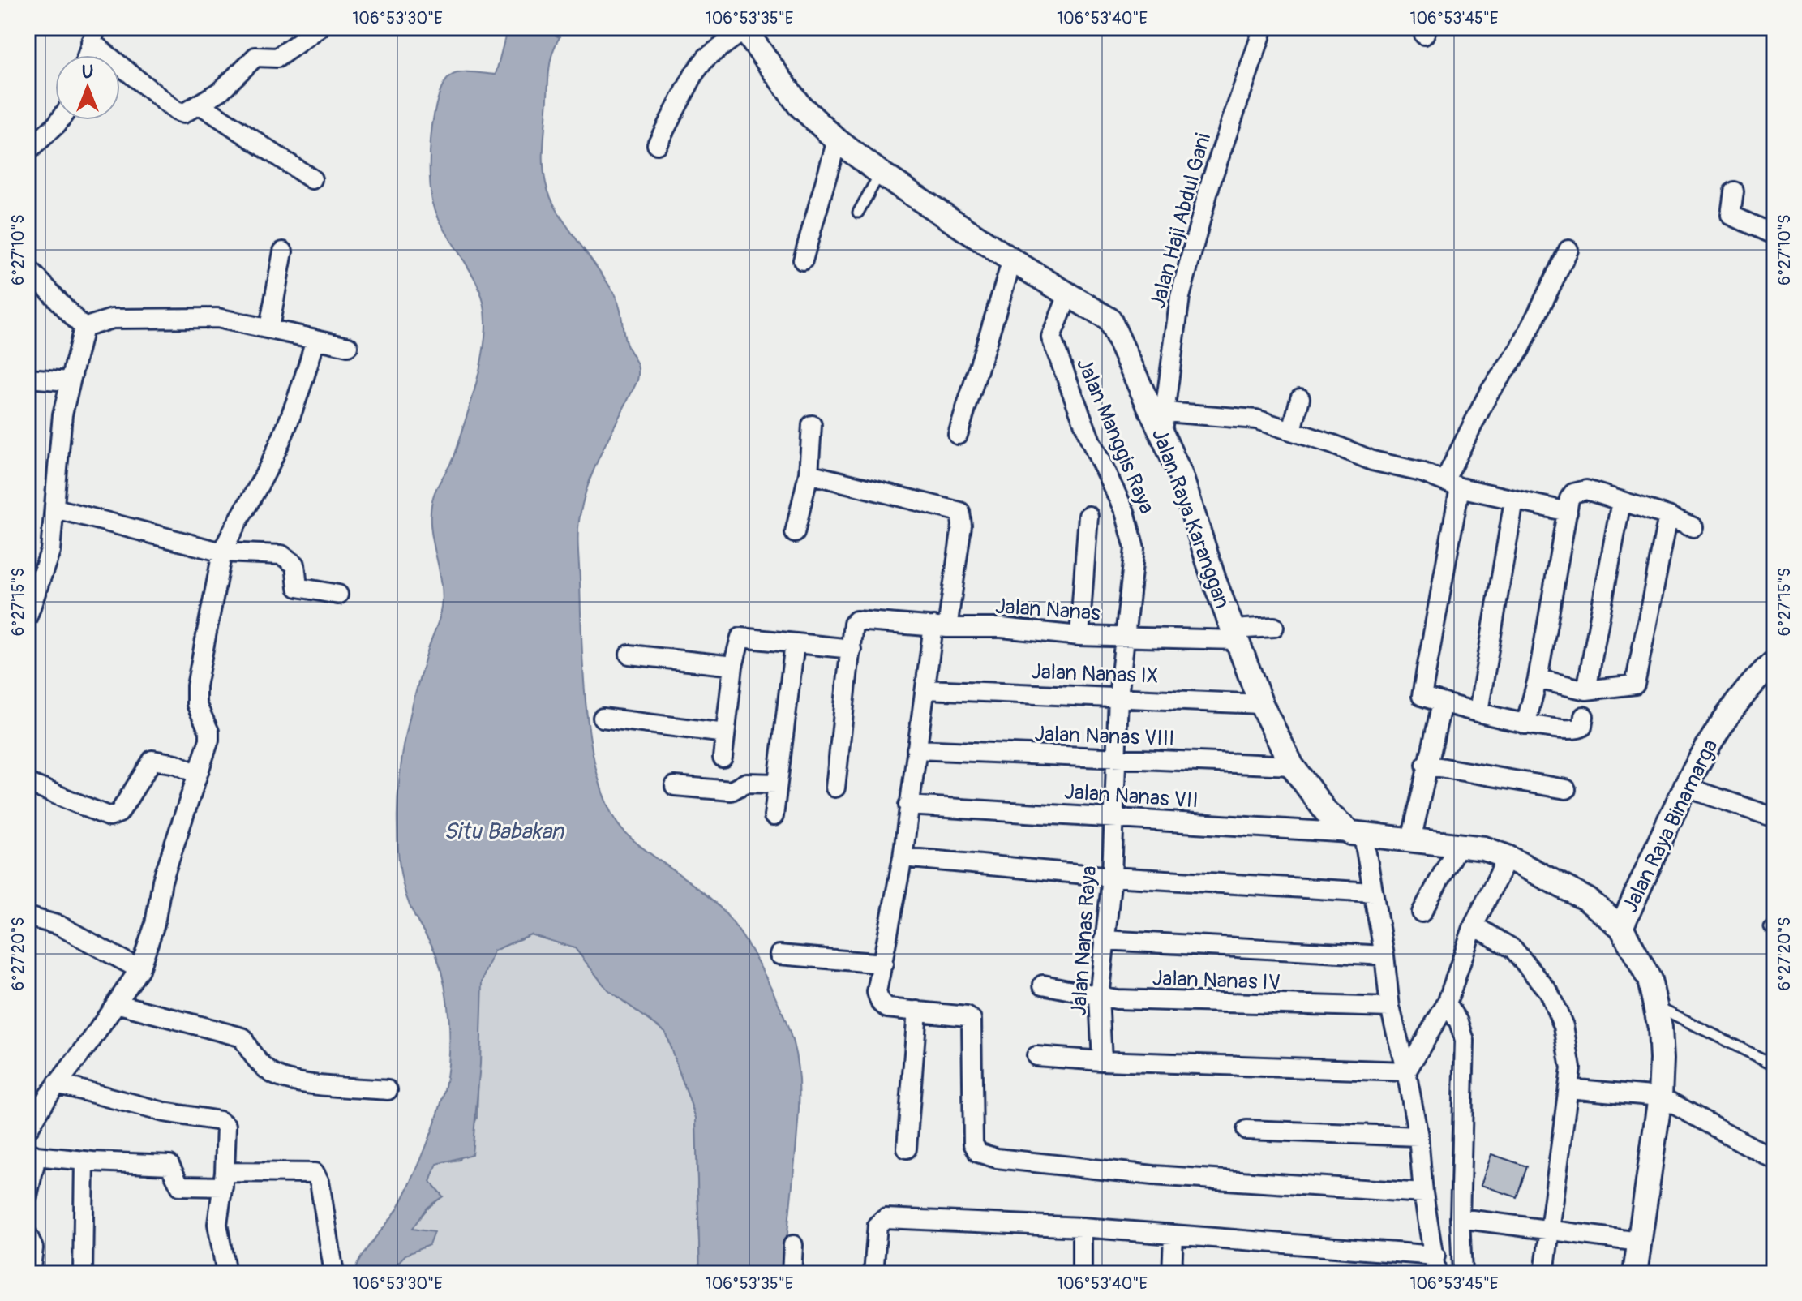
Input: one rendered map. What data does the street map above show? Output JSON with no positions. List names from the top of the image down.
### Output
{
  "streets": {
    "street": [
      "Jalan Haji Abdul Gani",
      "Jalan Manggis Raya",
      "Jalan Raya Karanggan",
      "Jalan Nanas",
      "Jalan Nanas IX",
      "Jalan Nanas VIII",
      "Jalan Nanas VII",
      "Jalan Raya Binamarga",
      "Jalan Nanas Raya",
      "Jalan Nanas IV"
    ]
  },
  "crossings": [
    ["Jalan Haji Abdul Gani", "Jalan Raya Karanggan"],
    ["Jalan Manggis Raya", "Jalan Raya Karanggan"],
    ["Jalan Manggis Raya", "Jalan Nanas"],
    ["Jalan Manggis Raya", "Jalan Nanas Raya"],
    ["Jalan Raya Karanggan", "Jalan Nanas"],
    ["Jalan Raya Karanggan", "Jalan Nanas IX"],
    ["Jalan Raya Karanggan", "Jalan Nanas VIII"],
    ["Jalan Raya Karanggan", "Jalan Nanas VII"],
    ["Jalan Nanas", "Jalan Nanas Raya"],
    ["Jalan Nanas IX", "Jalan Nanas Raya"],
    ["Jalan Nanas VIII", "Jalan Nanas Raya"],
    ["Jalan Nanas VII", "Jalan Nanas Raya"],
    ["Jalan Nanas Raya", "Jalan Nanas IV"]
  ],
  "water": ["Situ Babakan"],
  "north": "top",
  "coordinates": [
    "106°53'30\"E",
    "106°53'35\"E",
    "106°53'40\"E",
    "106°53'45\"E",
    "6°27'10\"S",
    "6°27'15\"S",
    "6°27'20\"S"
  ]
}
